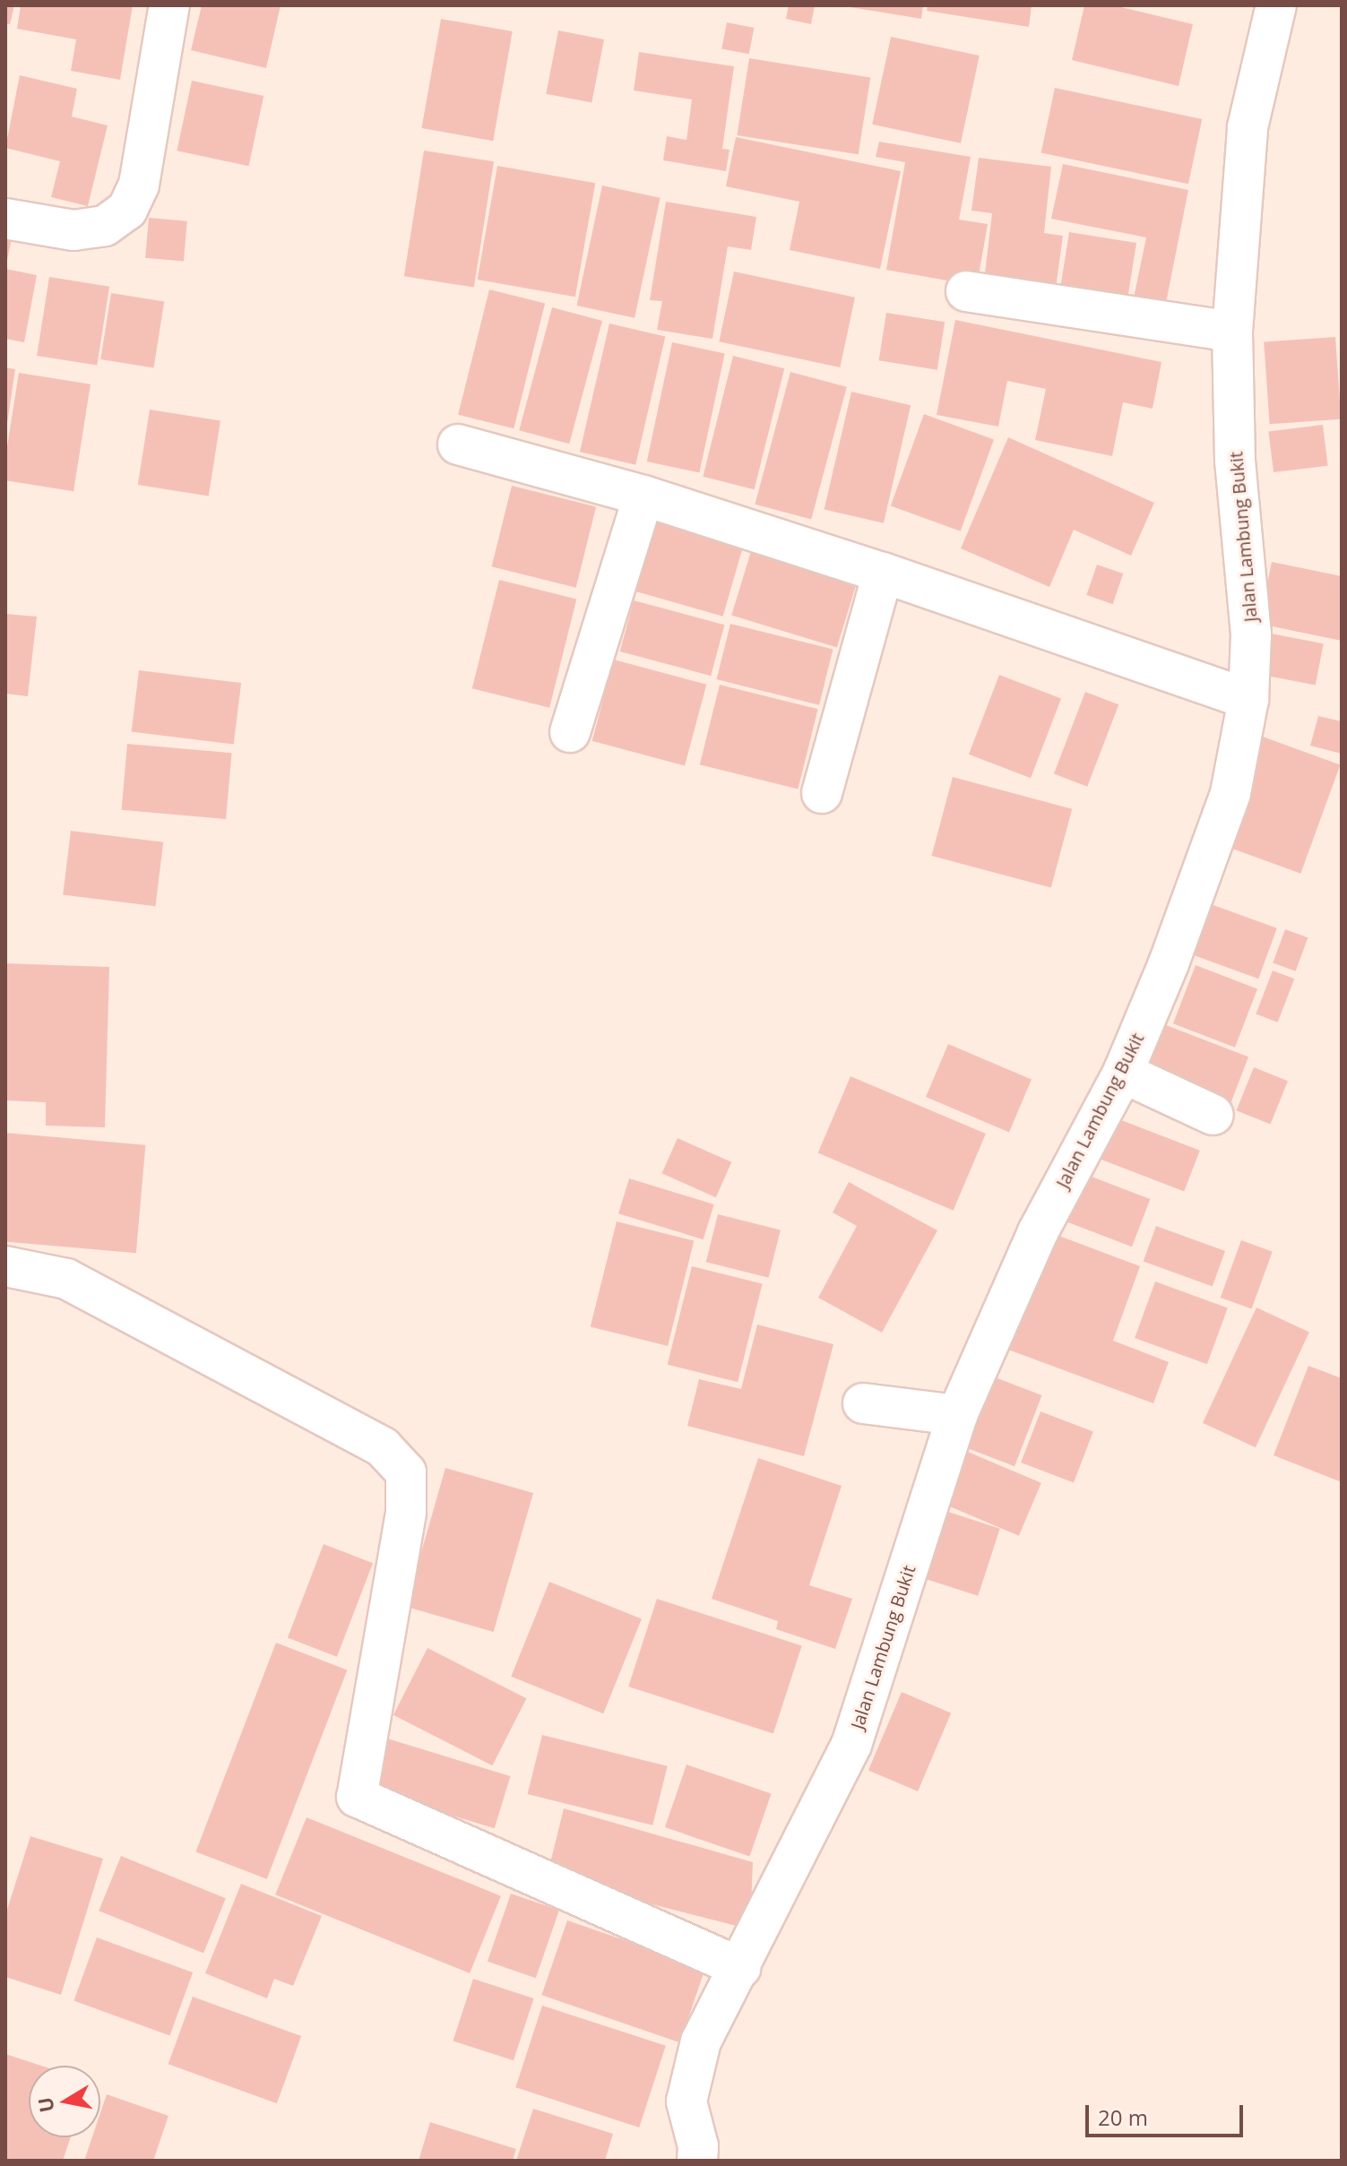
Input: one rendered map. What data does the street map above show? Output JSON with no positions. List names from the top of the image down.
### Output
{
  "streets": {
    "street": ["Jalan Lambung Bukit"]
  },
  "scale_bar": "20 m",
  "north": "left"
}
